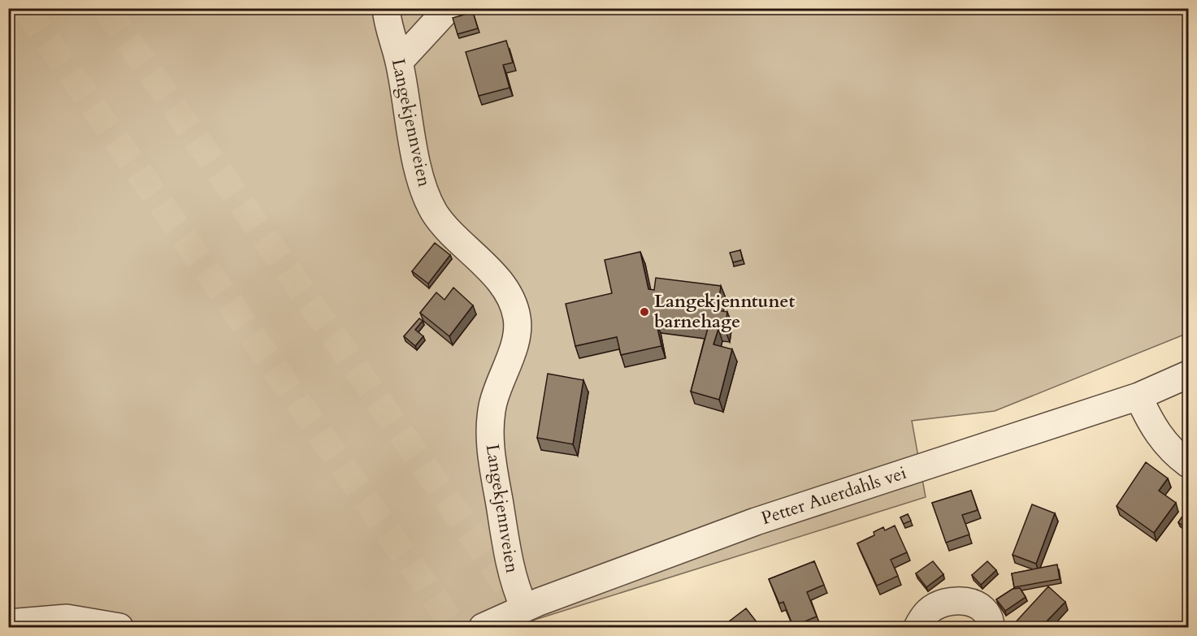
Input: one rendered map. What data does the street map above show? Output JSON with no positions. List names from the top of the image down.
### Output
{
  "streets": {
    "street": ["Langekjennveien", "Petter Auerdahls vei"]
  },
  "crossings": [
    ["Langekjennveien", "Petter Auerdahls vei"]
  ],
  "places": ["Langekjenntunet barnehage"]
}
